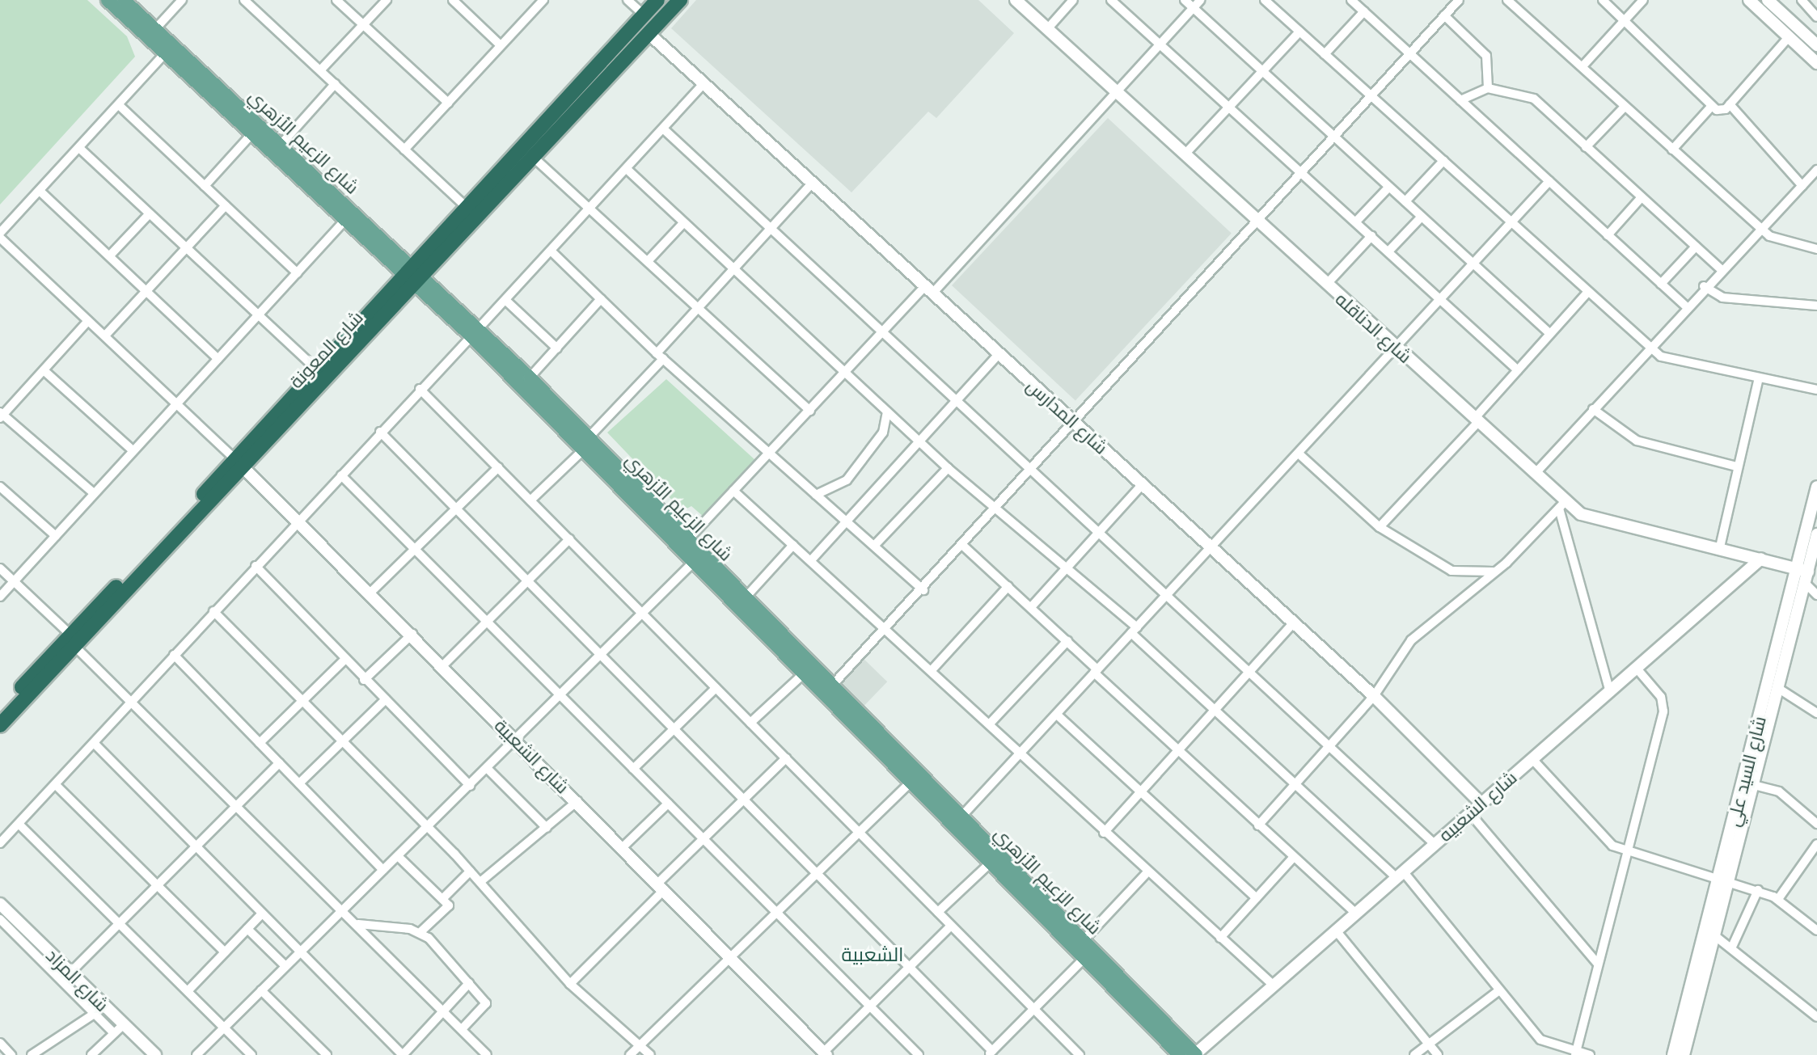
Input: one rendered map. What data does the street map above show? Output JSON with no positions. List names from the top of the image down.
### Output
{
  "streets": {
    "highway": ["شارع المعونة"],
    "main road": ["شارع الزعيم الأزهري"],
    "street": [
      "شارع الدناقله",
      "شارع المدارس",
      "شارع الشعبية",
      "شارع السيد علي",
      "شارع الشعبيه",
      "شارع المزاد"
    ]
  },
  "crossings": [
    ["شارع الزعيم الأزهري", "شارع المعونة"],
    ["شارع الزعيم الأزهري", "شارع الشعبيه"],
    ["شارع الدناقله", "شارع السيد علي"],
    ["شارع الدناقله", "شارع الشعبيه"],
    ["شارع المعونة", "شارع المدارس"],
    ["شارع المعونة", "شارع الشعبية"],
    ["شارع المدارس", "شارع الشعبيه"]
  ],
  "districts": ["الشعبية"]
}
